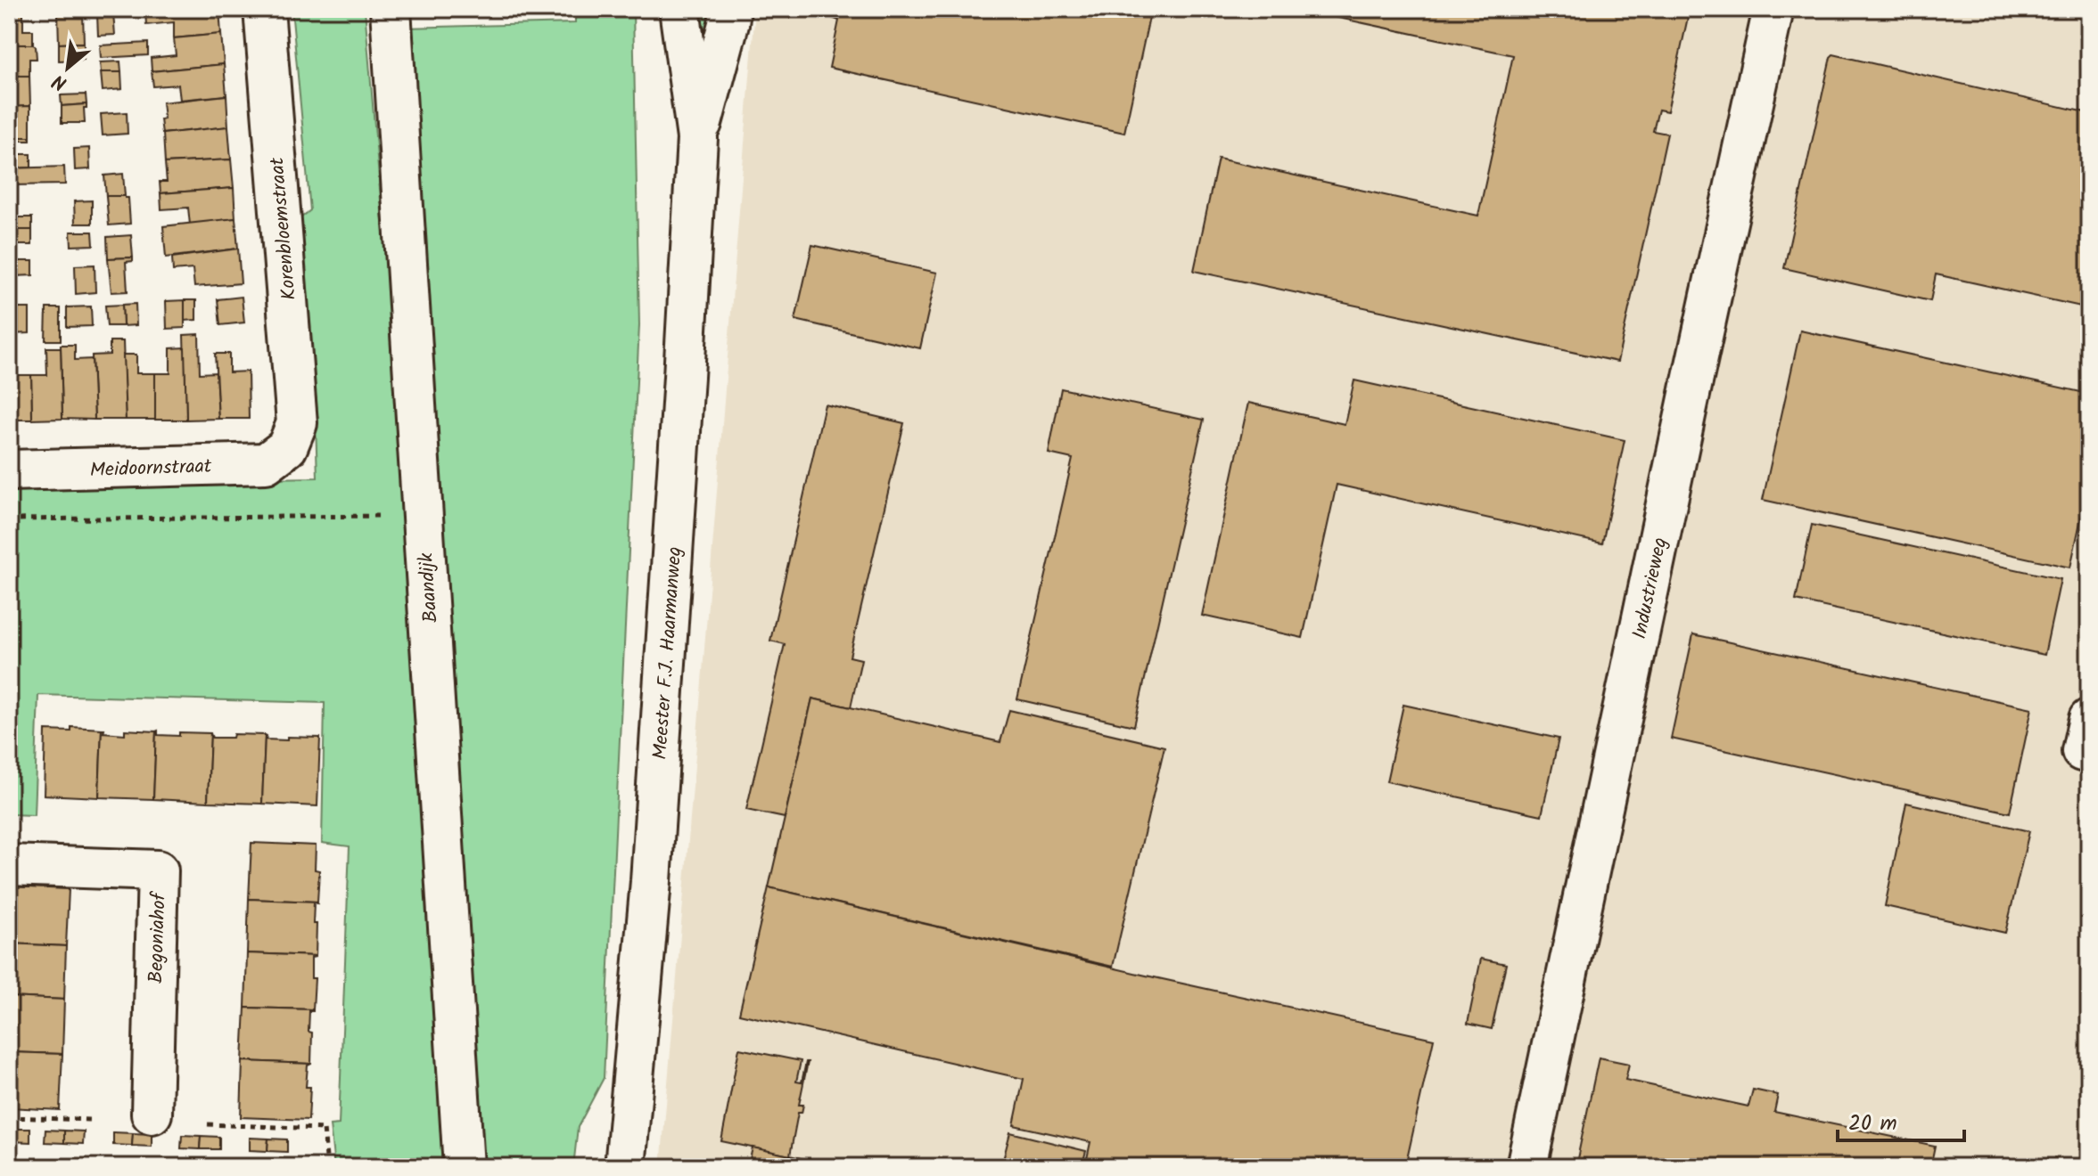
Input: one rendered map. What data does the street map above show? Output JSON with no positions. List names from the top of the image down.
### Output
{
  "streets": {
    "street": [
      "Korenbloemstraat",
      "Meidoornstraat",
      "Baandijk",
      "Industrieweg",
      "Meester F.J. Haarmanweg",
      "Begoniahof"
    ]
  },
  "crossings": [
    ["Korenbloemstraat", "Meidoornstraat"]
  ],
  "scale_bar": "20 m",
  "north": "bottom left"
}
